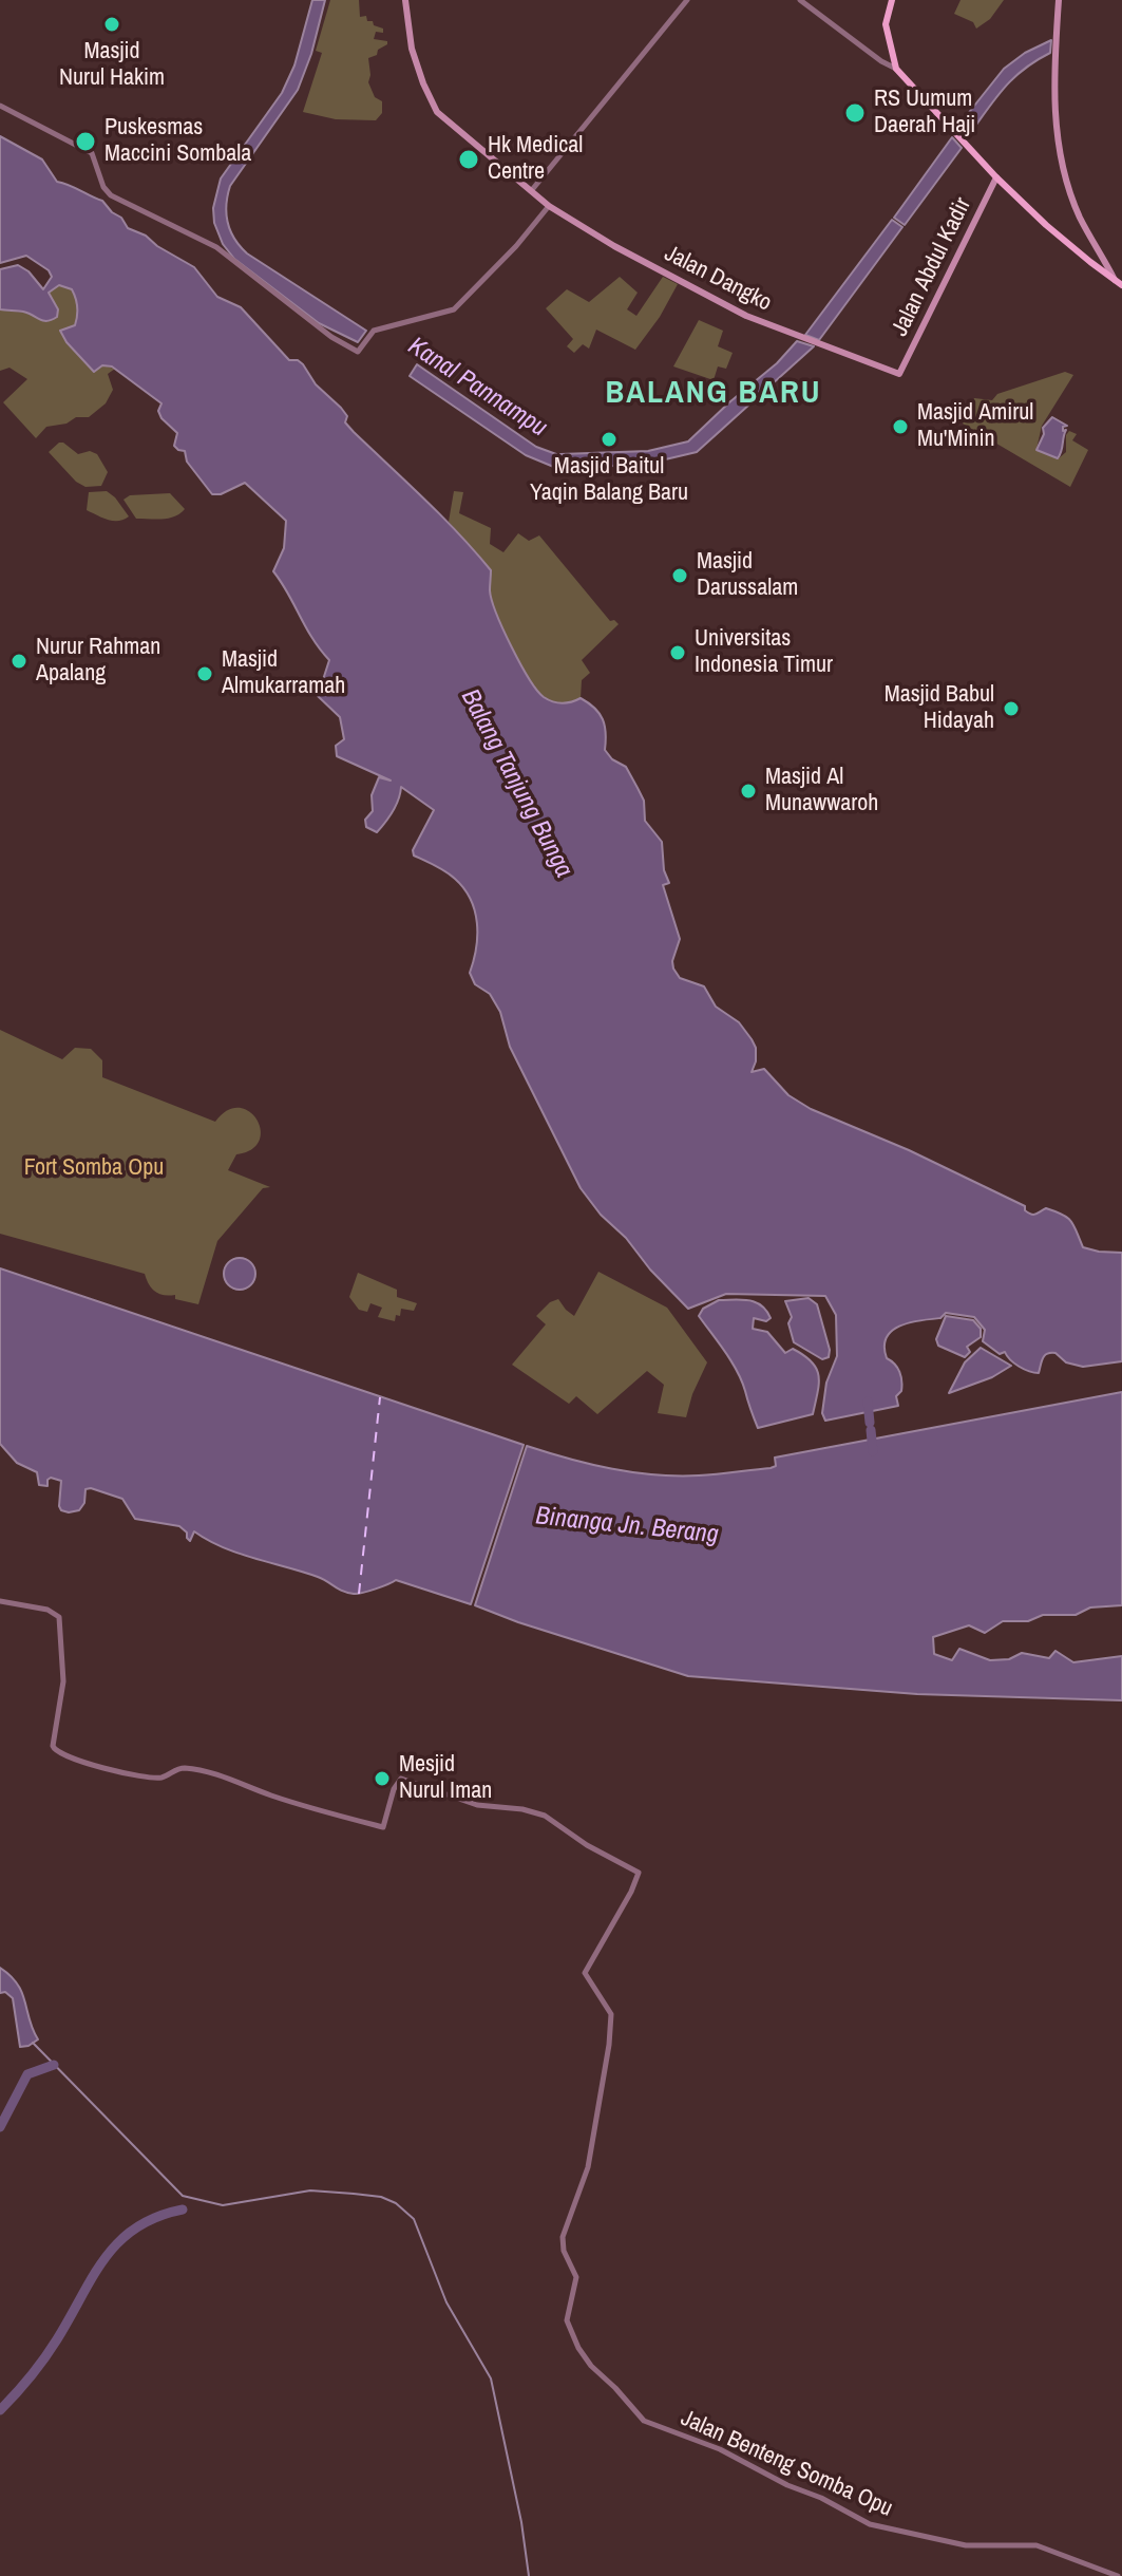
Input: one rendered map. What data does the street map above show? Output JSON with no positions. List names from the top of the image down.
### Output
{
  "streets": {
    "main road": ["Jalan Abdul Kadir", "Jalan Dangko"],
    "street": ["Jalan Benteng Somba Opu"]
  },
  "crossings": [
    ["Jalan Abdul Kadir", "Jalan Dangko"]
  ],
  "districts": ["BALANG BARU"],
  "water": ["Kanal Pannampu", "Balang Tanjung Bunga", "Binanga Jn. Berang"],
  "parks": ["Fort Somba Opu"],
  "places": [
    "Masjid Nurul Hakim",
    "RS Uumum Daerah Haji",
    "Puskesmas Maccini Sombala",
    "Hk Medical Centre",
    "Masjid Amirul Mu'Minin",
    "Masjid Baitul Yaqin Balang Baru",
    "Masjid Darussalam",
    "Universitas Indonesia Timur",
    "Nurur Rahman Apalang",
    "Masjid Almukarramah",
    "Masjid Babul Hidayah",
    "Masjid Al Munawwaroh",
    "Mesjid Nurul Iman"
  ]
}
